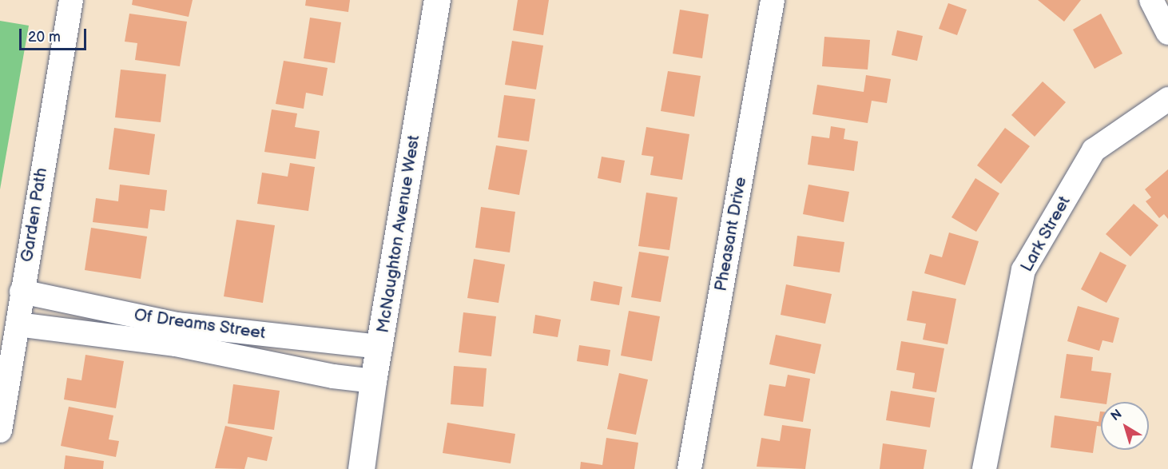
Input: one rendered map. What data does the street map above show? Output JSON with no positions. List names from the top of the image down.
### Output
{
  "streets": {
    "main road": ["McNaughton Avenue West"],
    "street": [
      "Garden Path",
      "Pheasant Drive",
      "Lark Street",
      "Of Dreams Street"
    ]
  },
  "crossings": [
    ["Garden Path", "Of Dreams Street"],
    ["McNaughton Avenue West", "Of Dreams Street"]
  ],
  "scale_bar": "20 m",
  "north": "top left"
}
